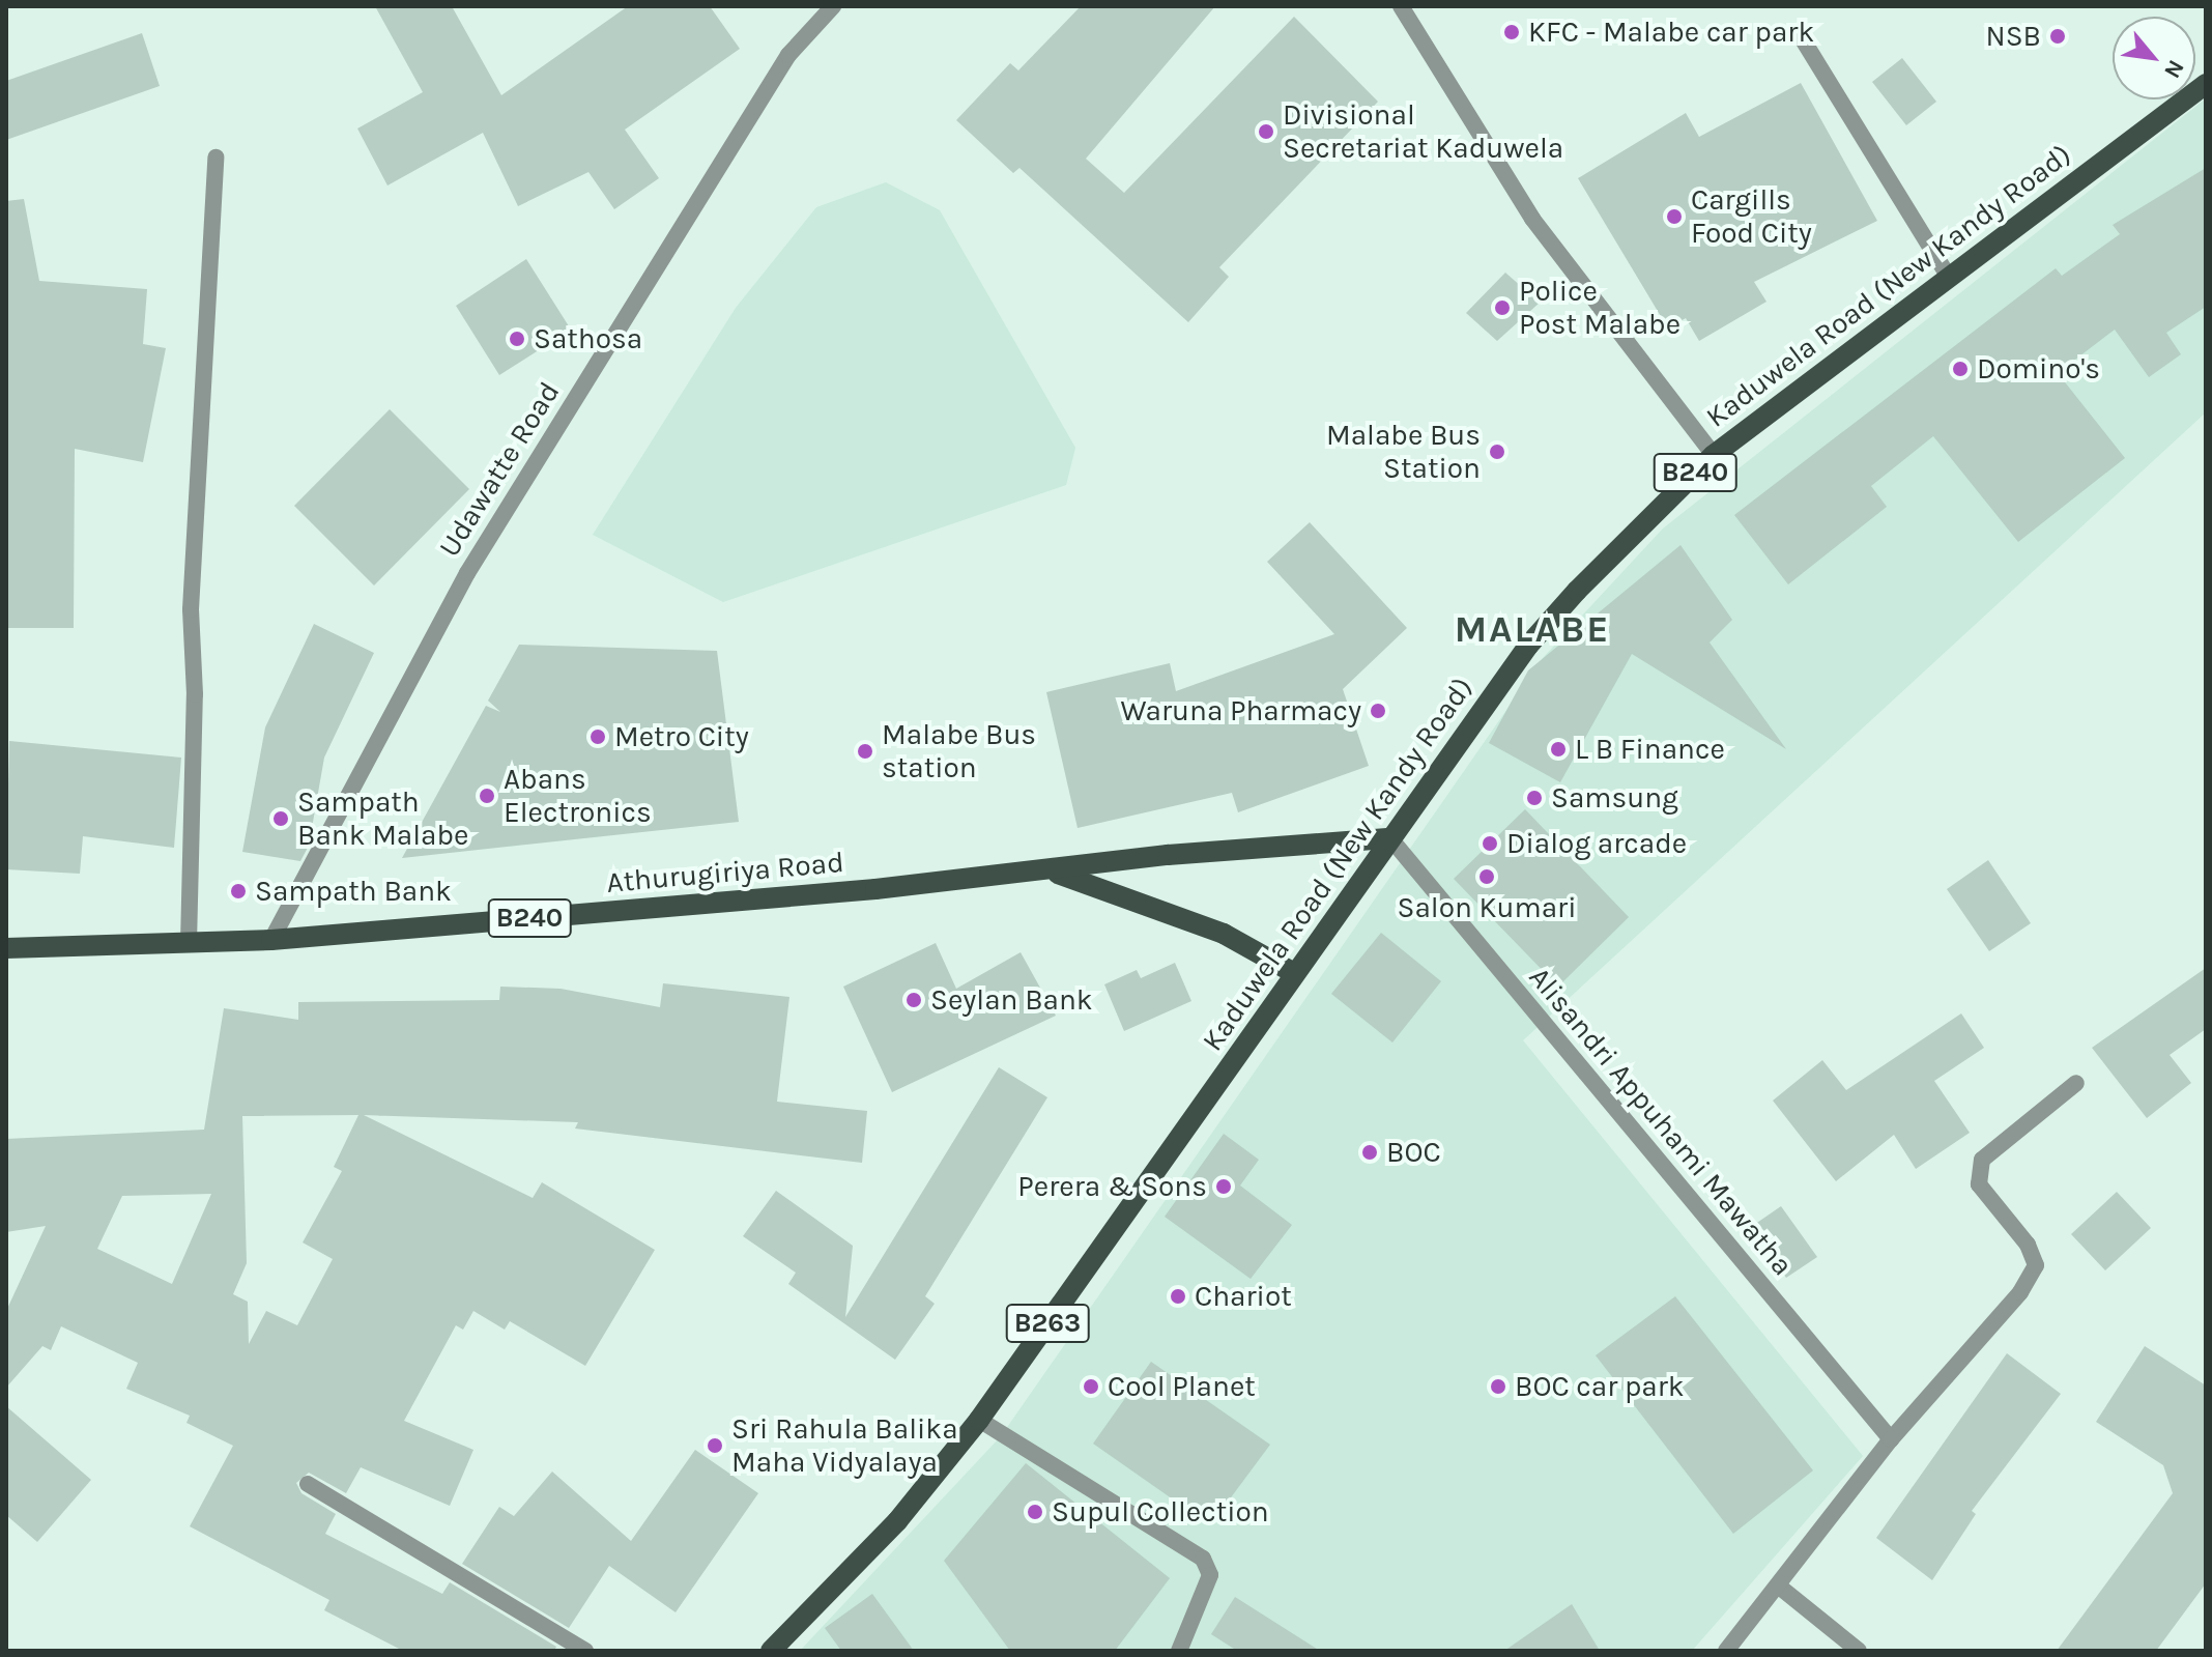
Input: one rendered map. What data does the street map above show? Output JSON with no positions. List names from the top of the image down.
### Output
{
  "streets": {
    "main road": [
      "Kaduwela Road (New Kandy Road)",
      "B240",
      "Athurugiriya Road",
      "B263"
    ],
    "street": ["Udawatte Road", "Alisandri Appuhami Mawatha"]
  },
  "crossings": [
    ["Kaduwela Road (New Kandy Road)", "Athurugiriya Road"],
    ["Kaduwela Road (New Kandy Road)", "Alisandri Appuhami Mawatha"],
    ["Udawatte Road", "Athurugiriya Road"],
    ["Athurugiriya Road", "Alisandri Appuhami Mawatha"]
  ],
  "districts": ["MALABE"],
  "places": [
    "KFC - Malabe car park",
    "NSB",
    "Divisional Secretariat Kaduwela",
    "Cargills Food City",
    "Police Post Malabe",
    "Sathosa",
    "Domino's",
    "Malabe Bus Station",
    "Waruna Pharmacy",
    "Metro City",
    "L B Finance",
    "Malabe Bus station",
    "Abans Electronics",
    "Samsung",
    "Sampath Bank Malabe",
    "Dialog arcade",
    "Salon Kumari",
    "Sampath Bank",
    "Seylan Bank",
    "BOC",
    "Perera & Sons",
    "Chariot",
    "Cool Planet",
    "BOC car park",
    "Sri Rahula Balika Maha Vidyalaya",
    "Supul Collection"
  ],
  "north": "bottom right"
}
